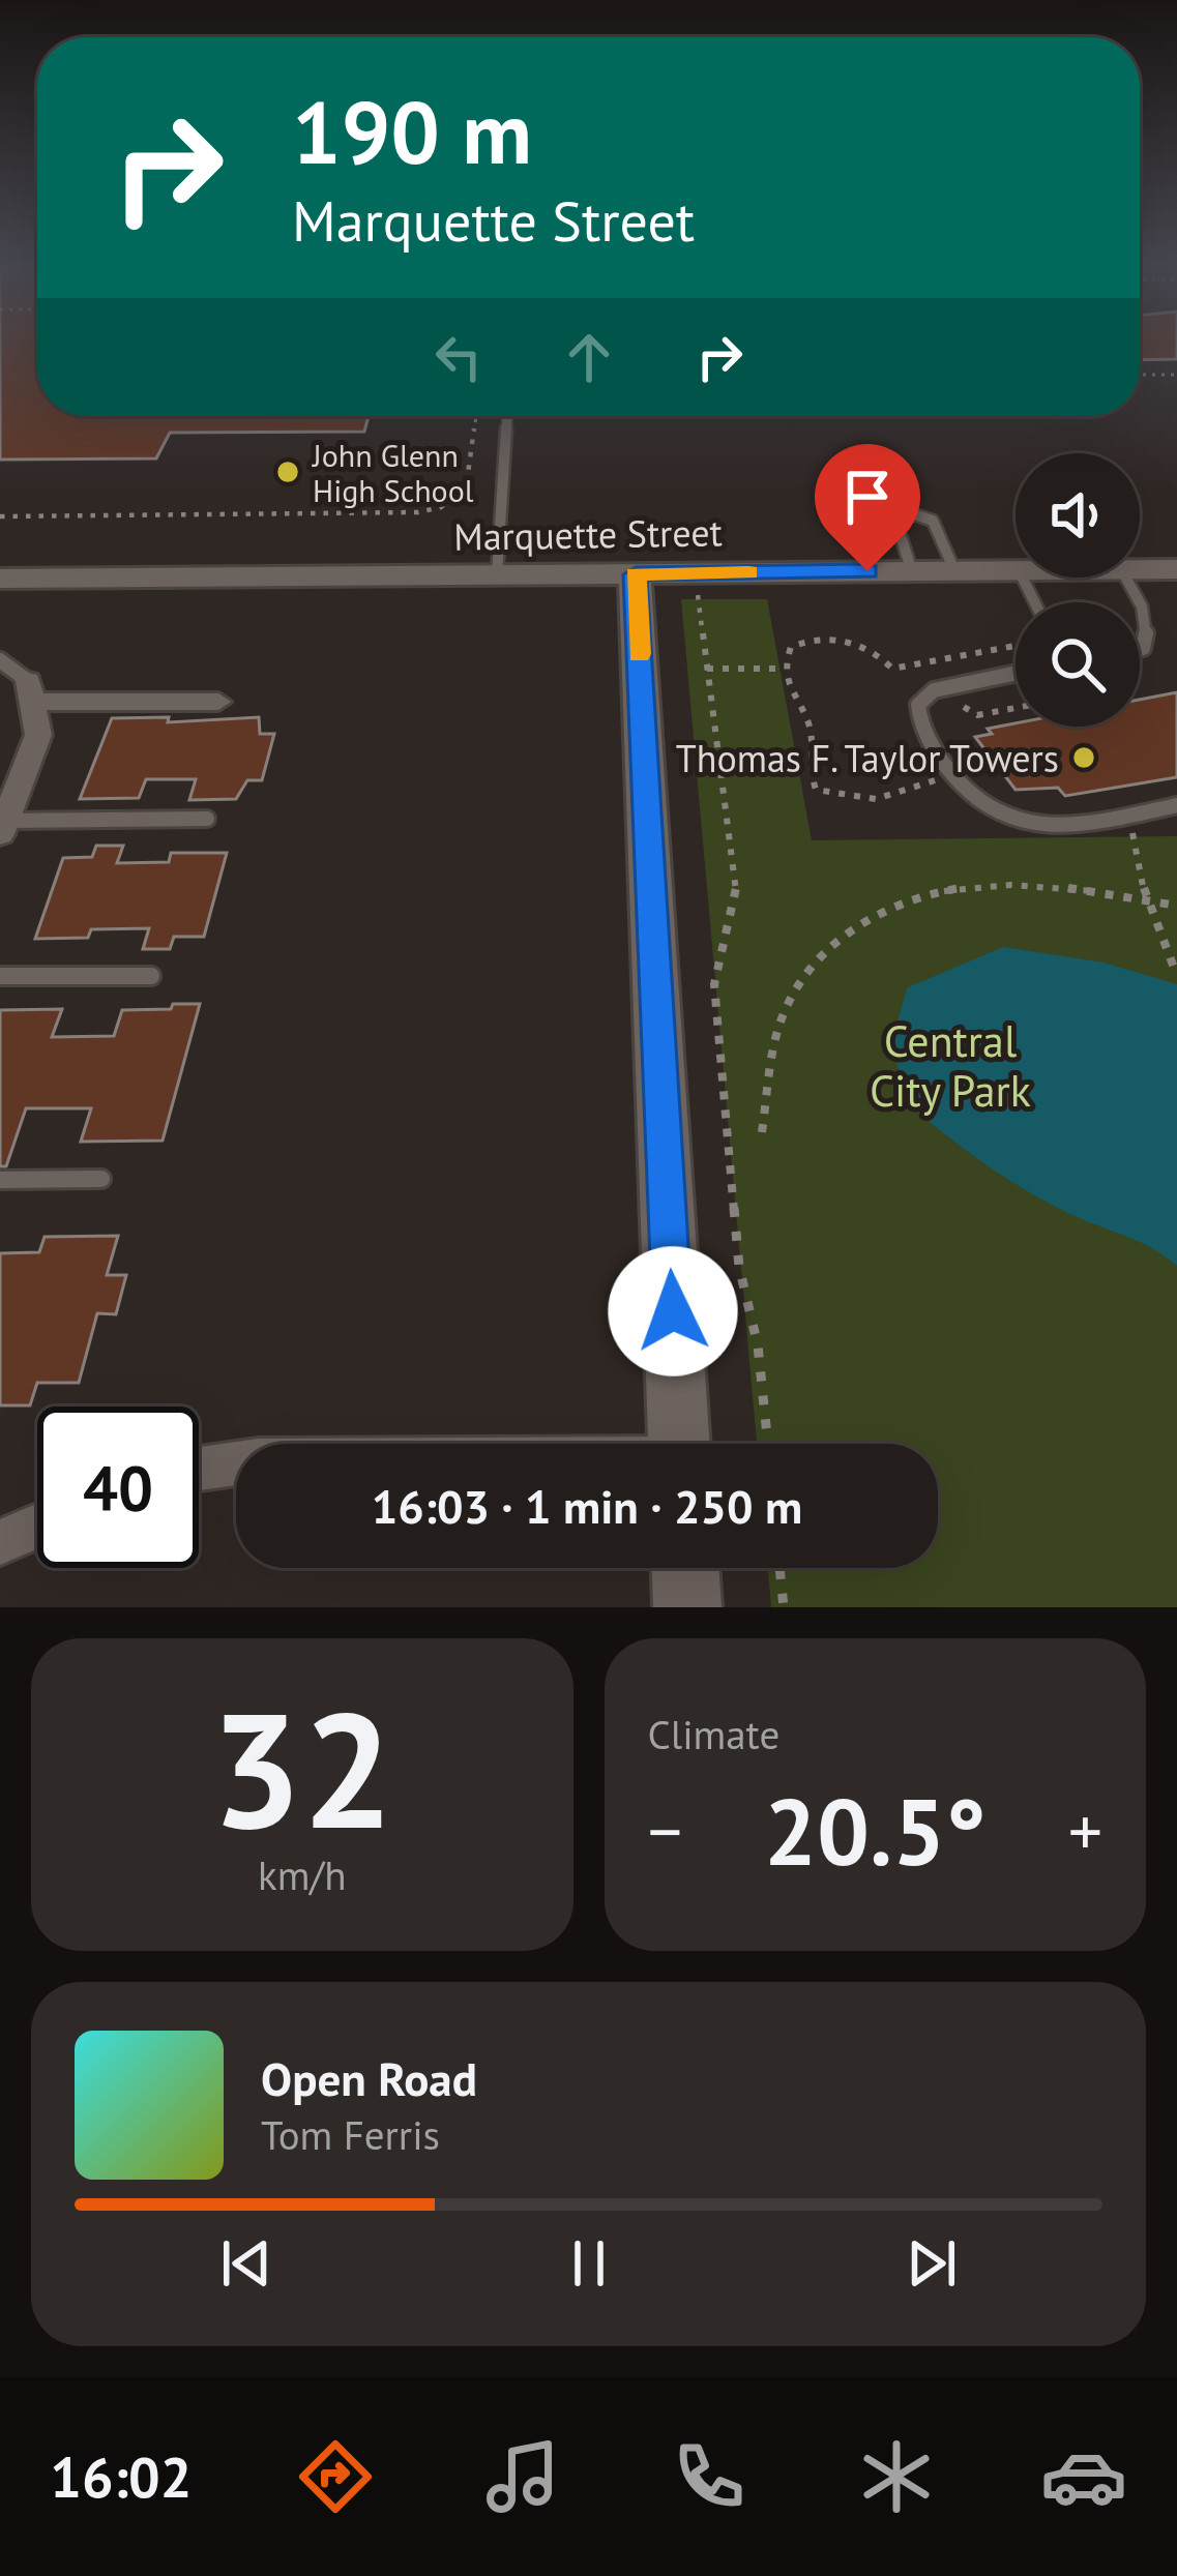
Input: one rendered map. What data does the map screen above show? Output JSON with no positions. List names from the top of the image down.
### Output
{
  "streets": {
    "street": ["Marquette Street"]
  },
  "parks": ["Central City Park"],
  "places": ["John Glenn High School", "Thomas F. Taylor Towers"],
  "page": {
    "turn": ["190 m", "Marquette Street"],
    "limit": "40",
    "trip": "16:03 · 1 min · 250 m",
    "tile": [
      ["32", "km/h"],
      "Climate"
    ],
    "heat": ["−", "20.5°", "+"],
    "song": ["Open Road", "Tom Ferris"],
    "tabs": "16:02"
  }
}
